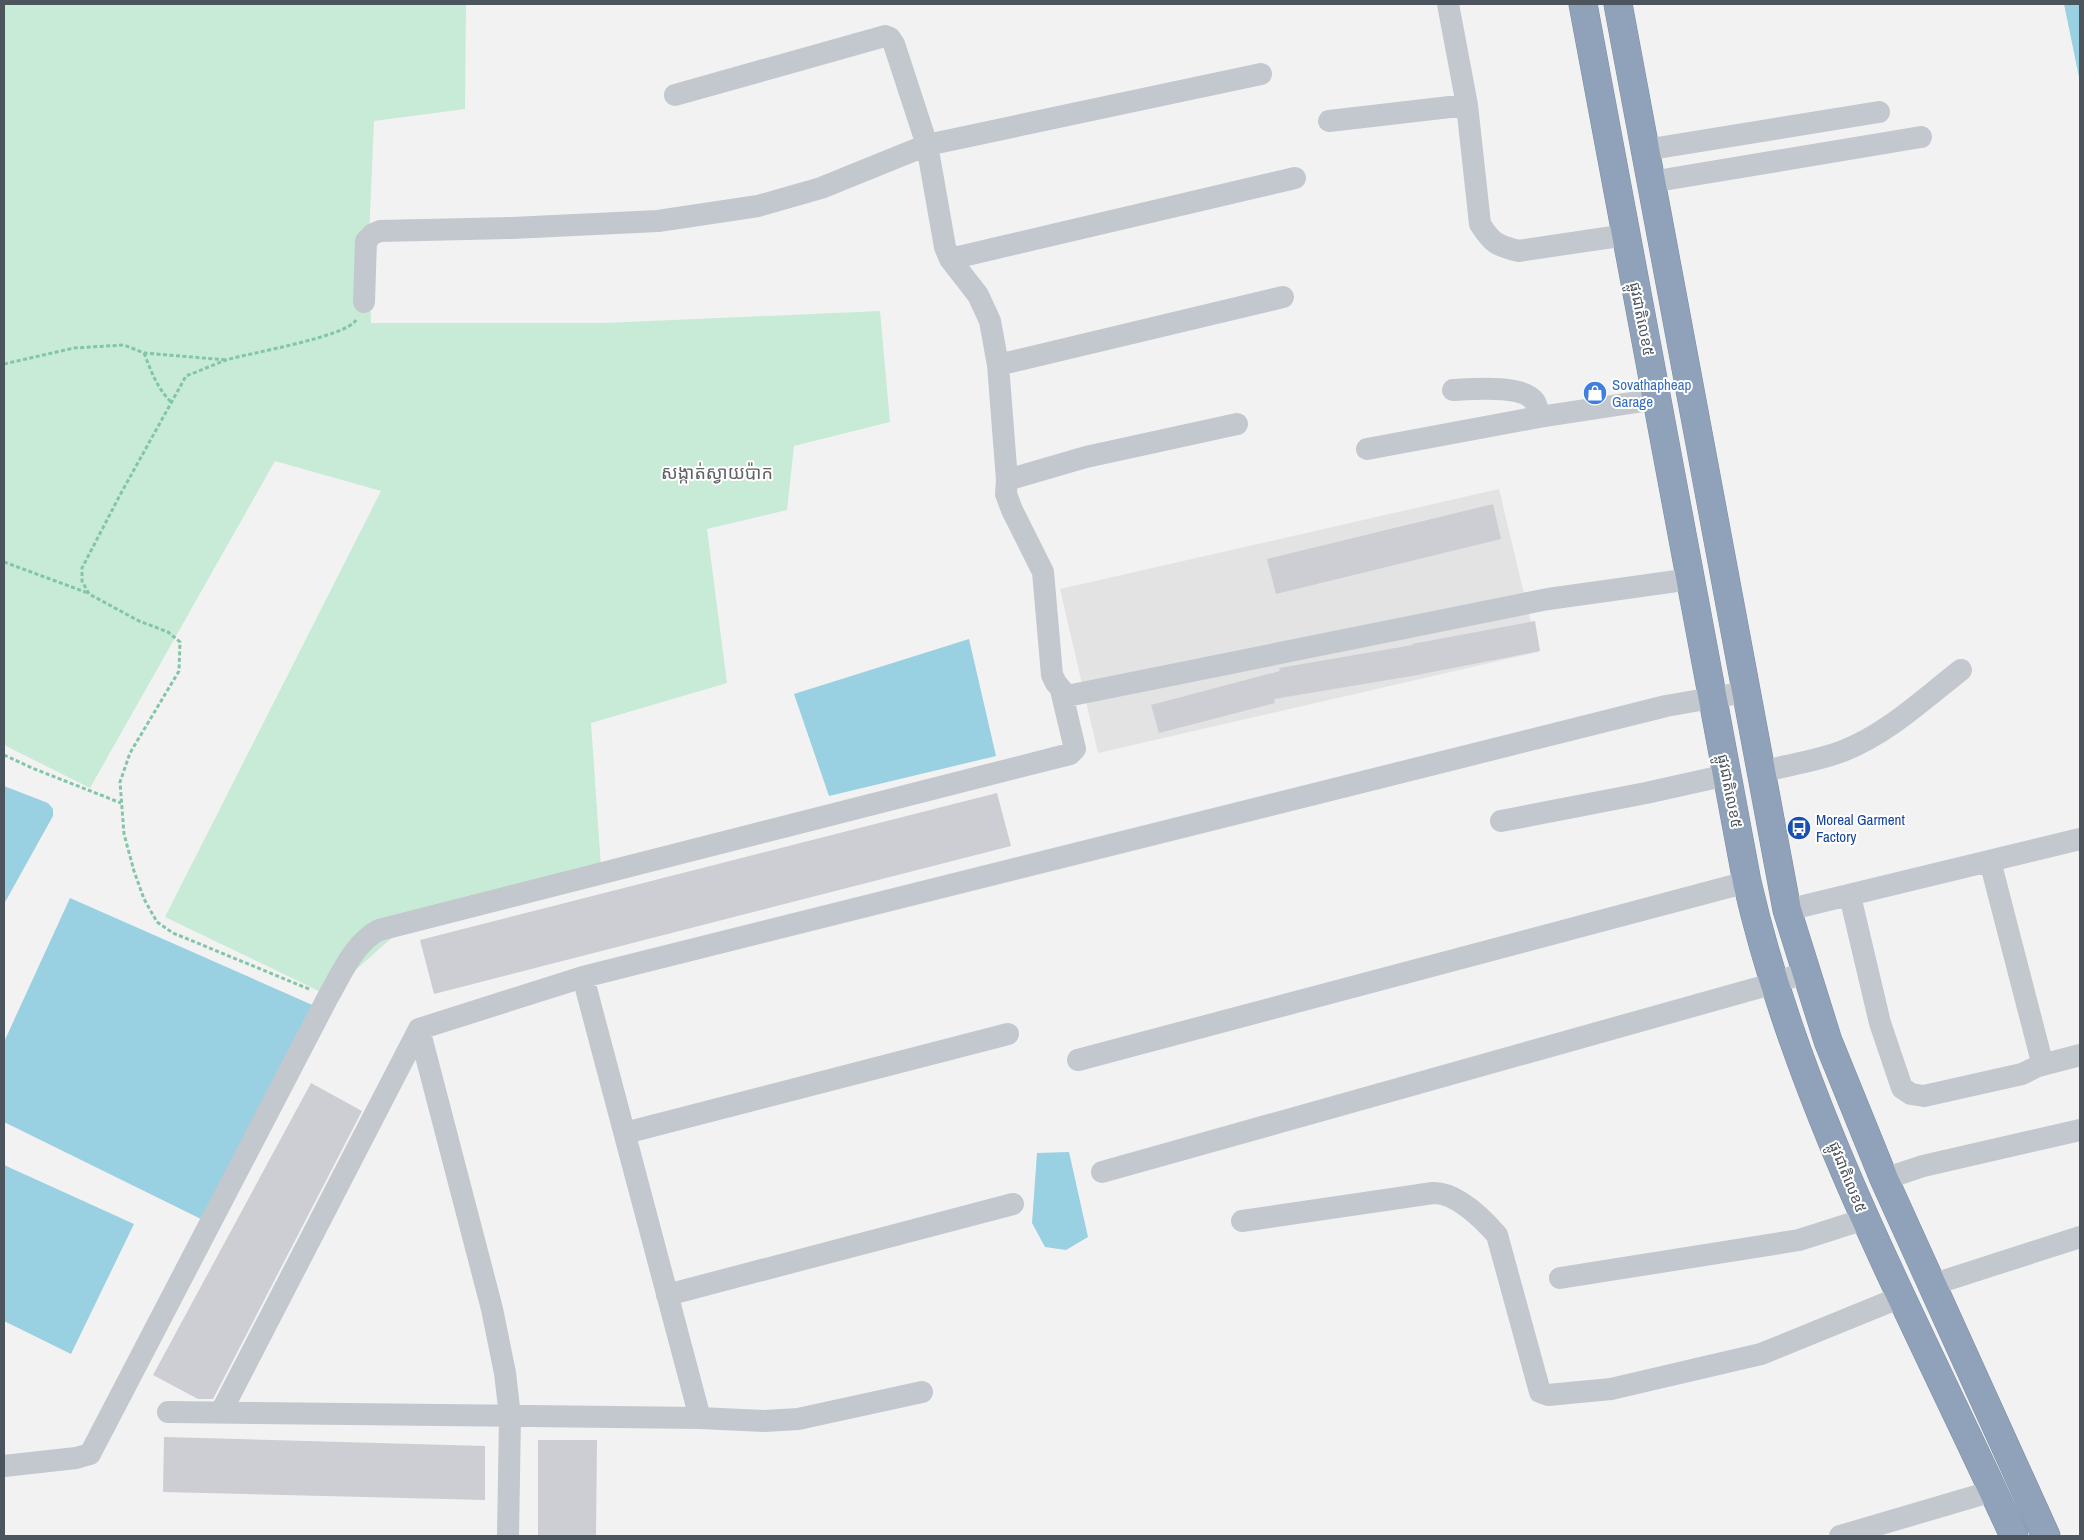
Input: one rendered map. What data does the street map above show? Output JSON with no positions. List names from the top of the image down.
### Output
{
  "streets": {
    "highway": ["ផ្លូវជាតិលេខ៥"]
  },
  "districts": ["សង្កាត់ស្វាយប៉ាក"],
  "places": {
    "shop": ["Sovathapheap Garage"],
    "bus stop": ["Moreal Garment Factory"]
  }
}
